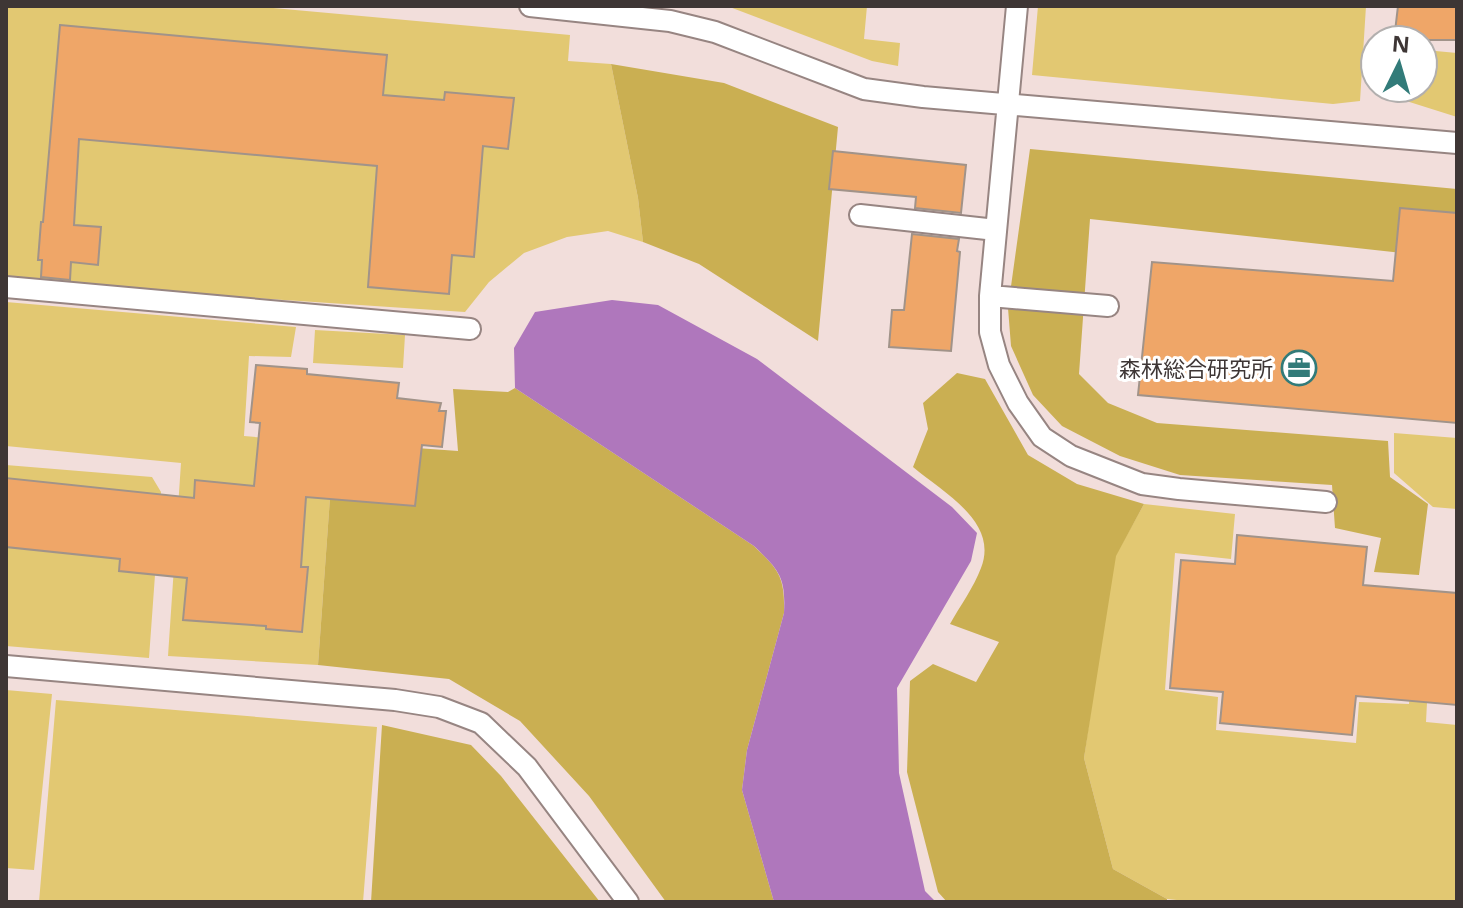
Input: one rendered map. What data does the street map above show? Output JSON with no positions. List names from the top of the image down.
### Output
{
  "places": {
    "office": ["森林総合研究所"]
  },
  "north": "top"
}
